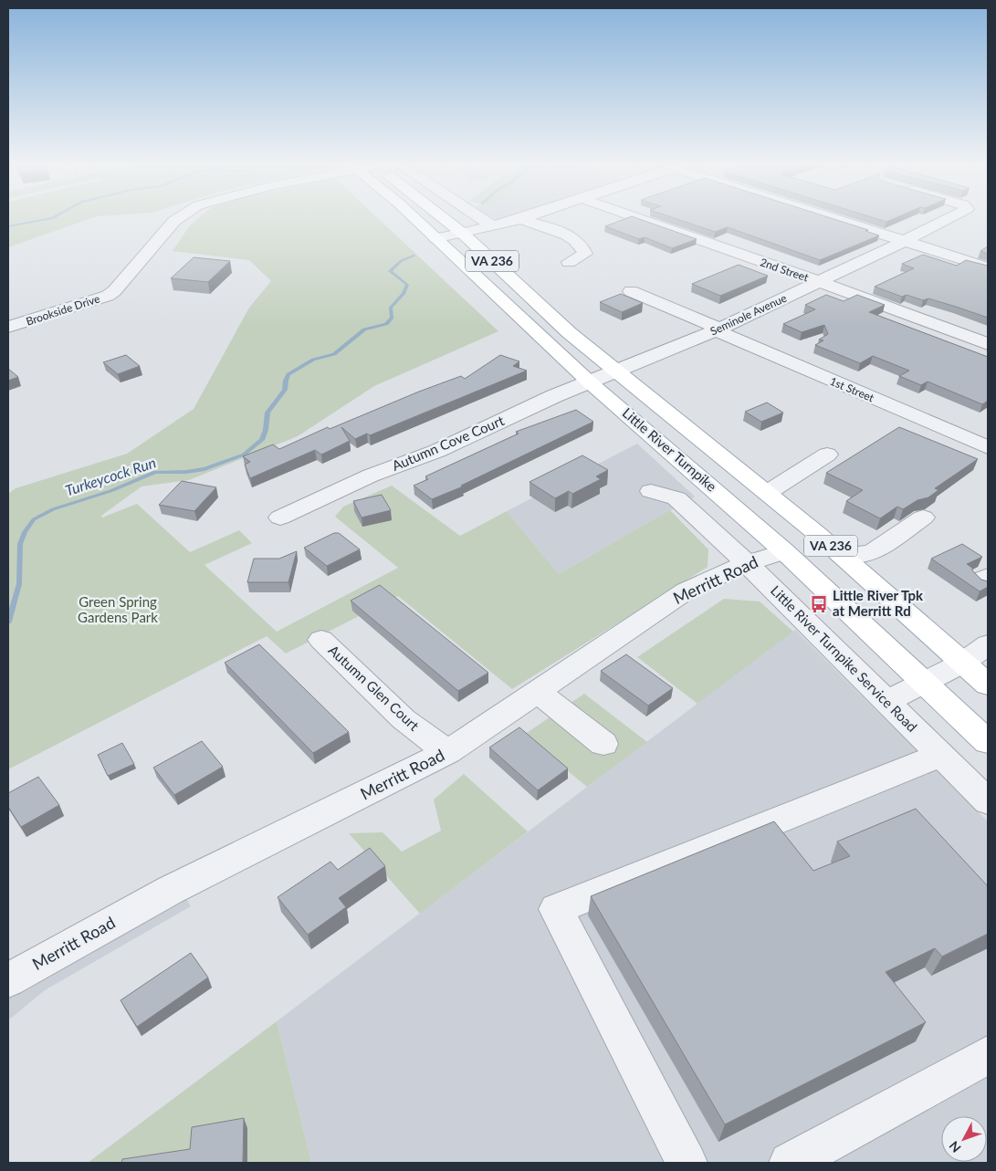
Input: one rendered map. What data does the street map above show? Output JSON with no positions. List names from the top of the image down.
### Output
{
  "streets": {
    "main road": ["VA 236", "Little River Turnpike"],
    "street": [
      "2nd Street",
      "Brookside Drive",
      "Seminole Avenue",
      "1st Street",
      "Autumn Cove Court",
      "Merritt Road",
      "Little River Turnpike Service Road",
      "Autumn Glen Court"
    ]
  },
  "crossings": [
    ["2nd Street", "Seminole Avenue"],
    ["Seminole Avenue", "1st Street"],
    ["Seminole Avenue", "Autumn Cove Court"],
    ["Seminole Avenue", "Little River Turnpike"],
    ["Autumn Cove Court", "Little River Turnpike"],
    ["Little River Turnpike", "Merritt Road"],
    ["Merritt Road", "Little River Turnpike Service Road"],
    ["Merritt Road", "Autumn Glen Court"]
  ],
  "water": ["Turkeycock Run"],
  "parks": ["Green Spring Gardens Park"],
  "places": {
    "bus stop": ["Little River Tpk at Merritt Rd"]
  },
  "north": "bottom left"
}
